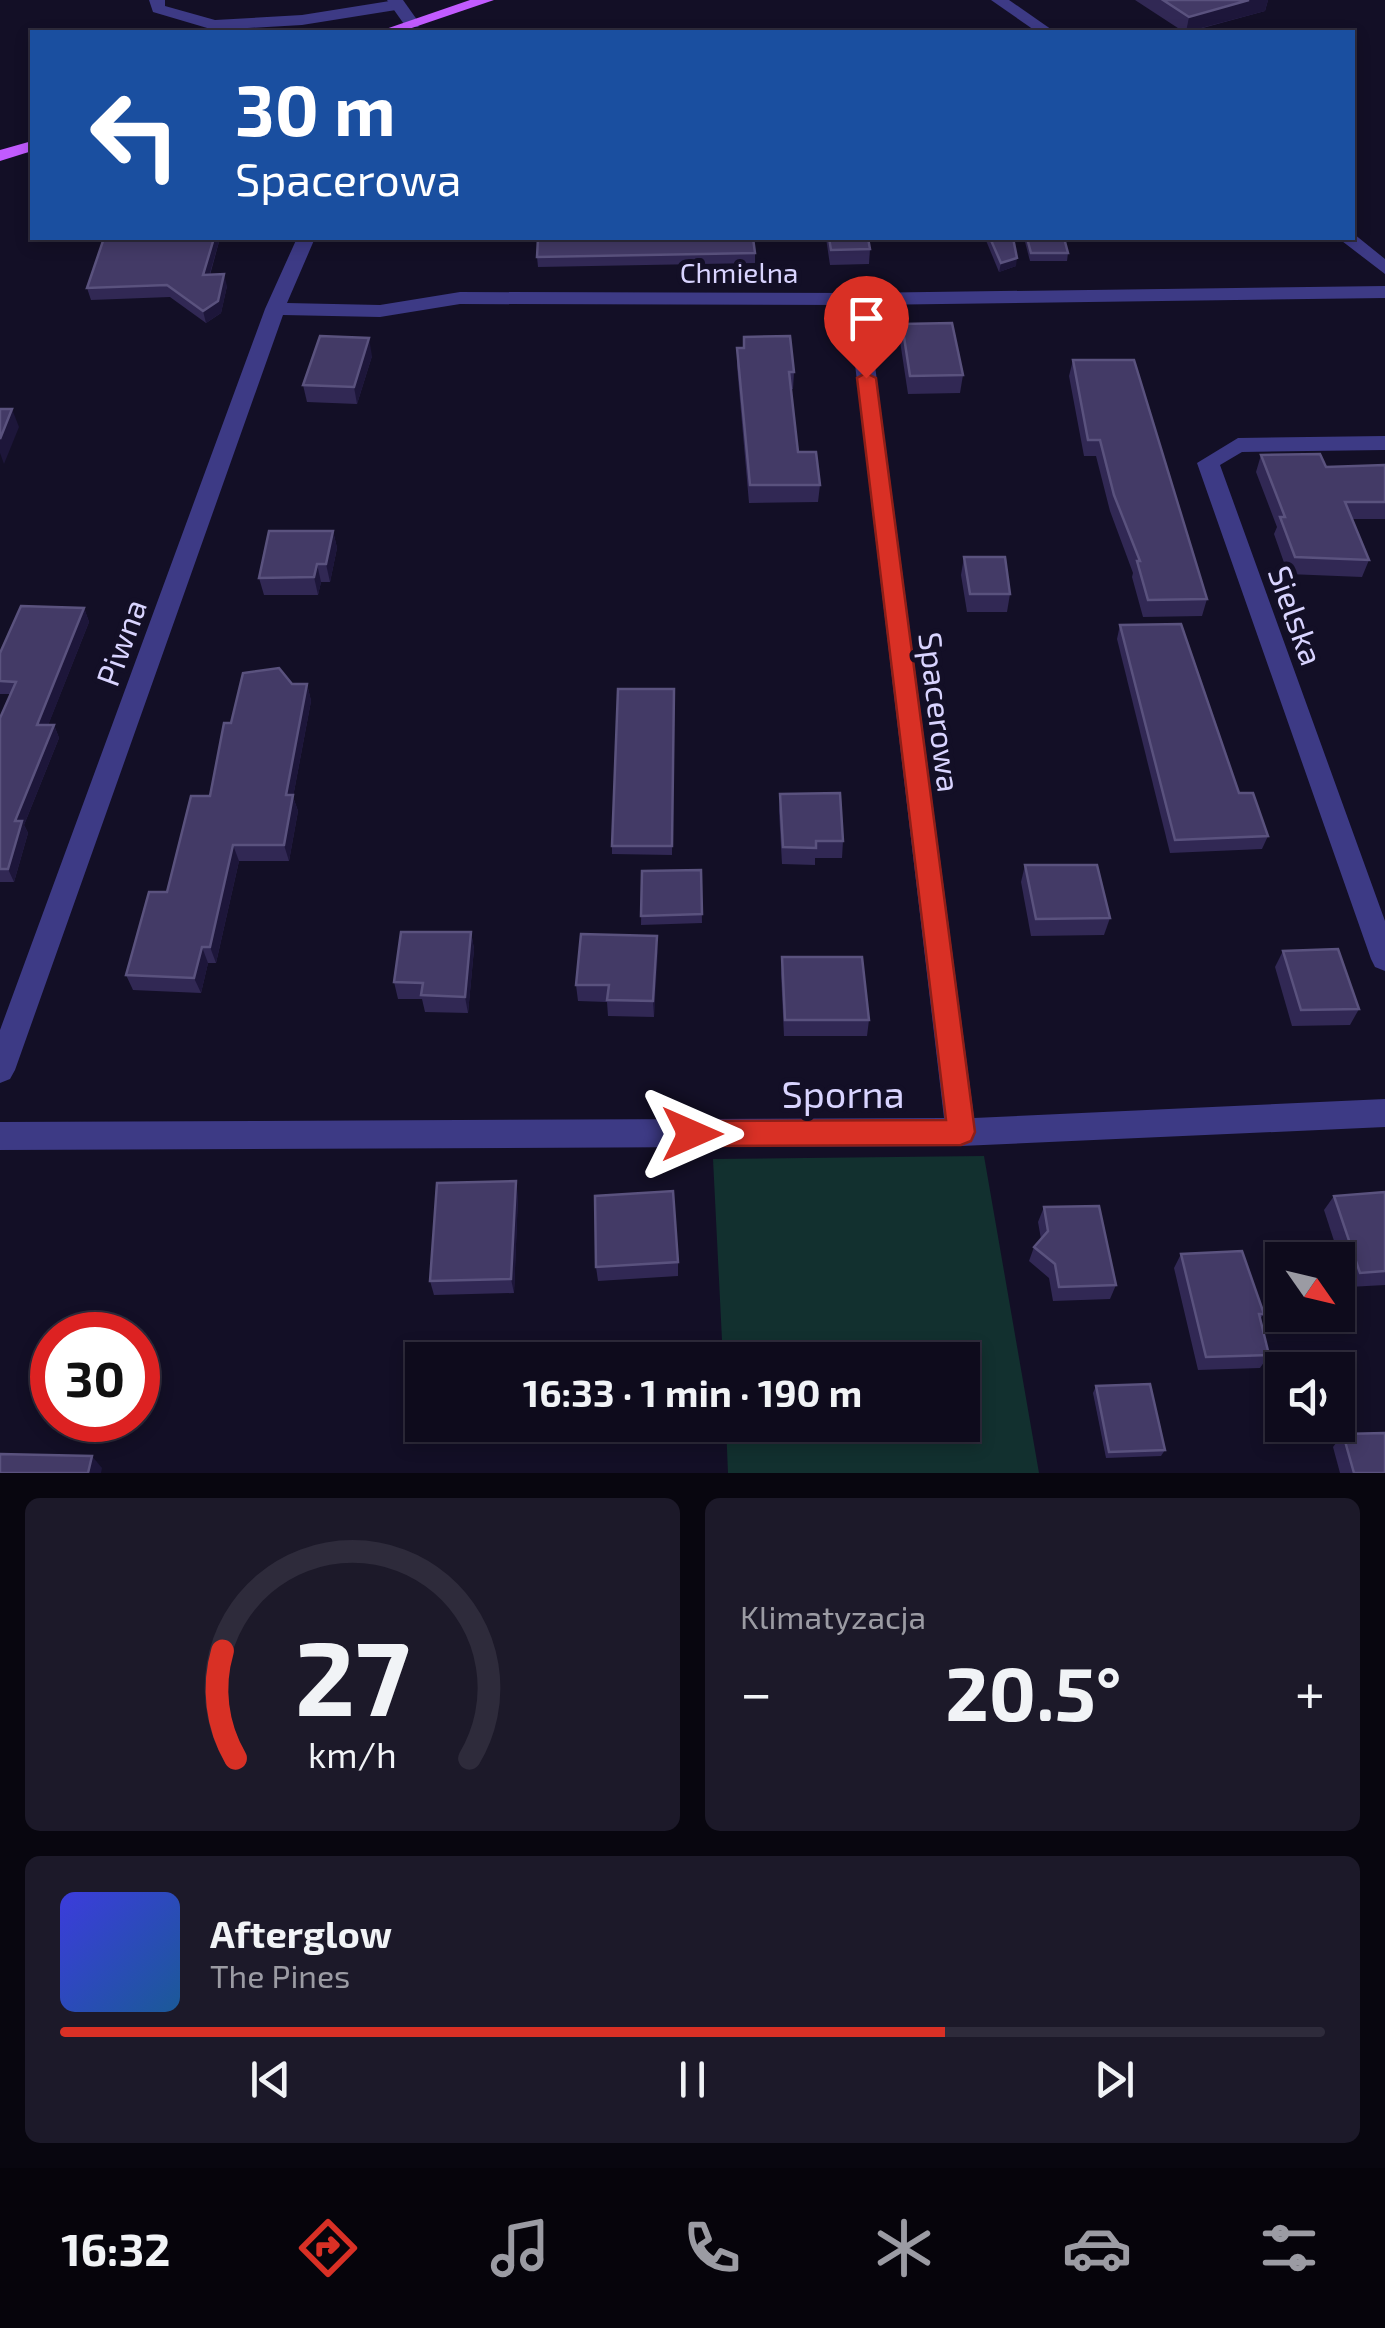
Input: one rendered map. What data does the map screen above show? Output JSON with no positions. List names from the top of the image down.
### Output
{
  "streets": {
    "street": [
      "Chmielna",
      "Sielska",
      "Piwna",
      "Spacerowa",
      "Sporna"
    ]
  },
  "crossings": [
    ["Chmielna", "Piwna"],
    ["Chmielna", "Spacerowa"],
    ["Spacerowa", "Sporna"]
  ],
  "north": "bottom right",
  "page": {
    "turn": ["30 m", "Spacerowa"],
    "limit": "30",
    "trip": "16:33 · 1 min · 190 m",
    "tile": "Klimatyzacja",
    "heat": ["−", "20.5°", "+"],
    "song": ["Afterglow", "The Pines"],
    "tabs": "16:32",
    "gauge": ["27", "km/h"]
  }
}
